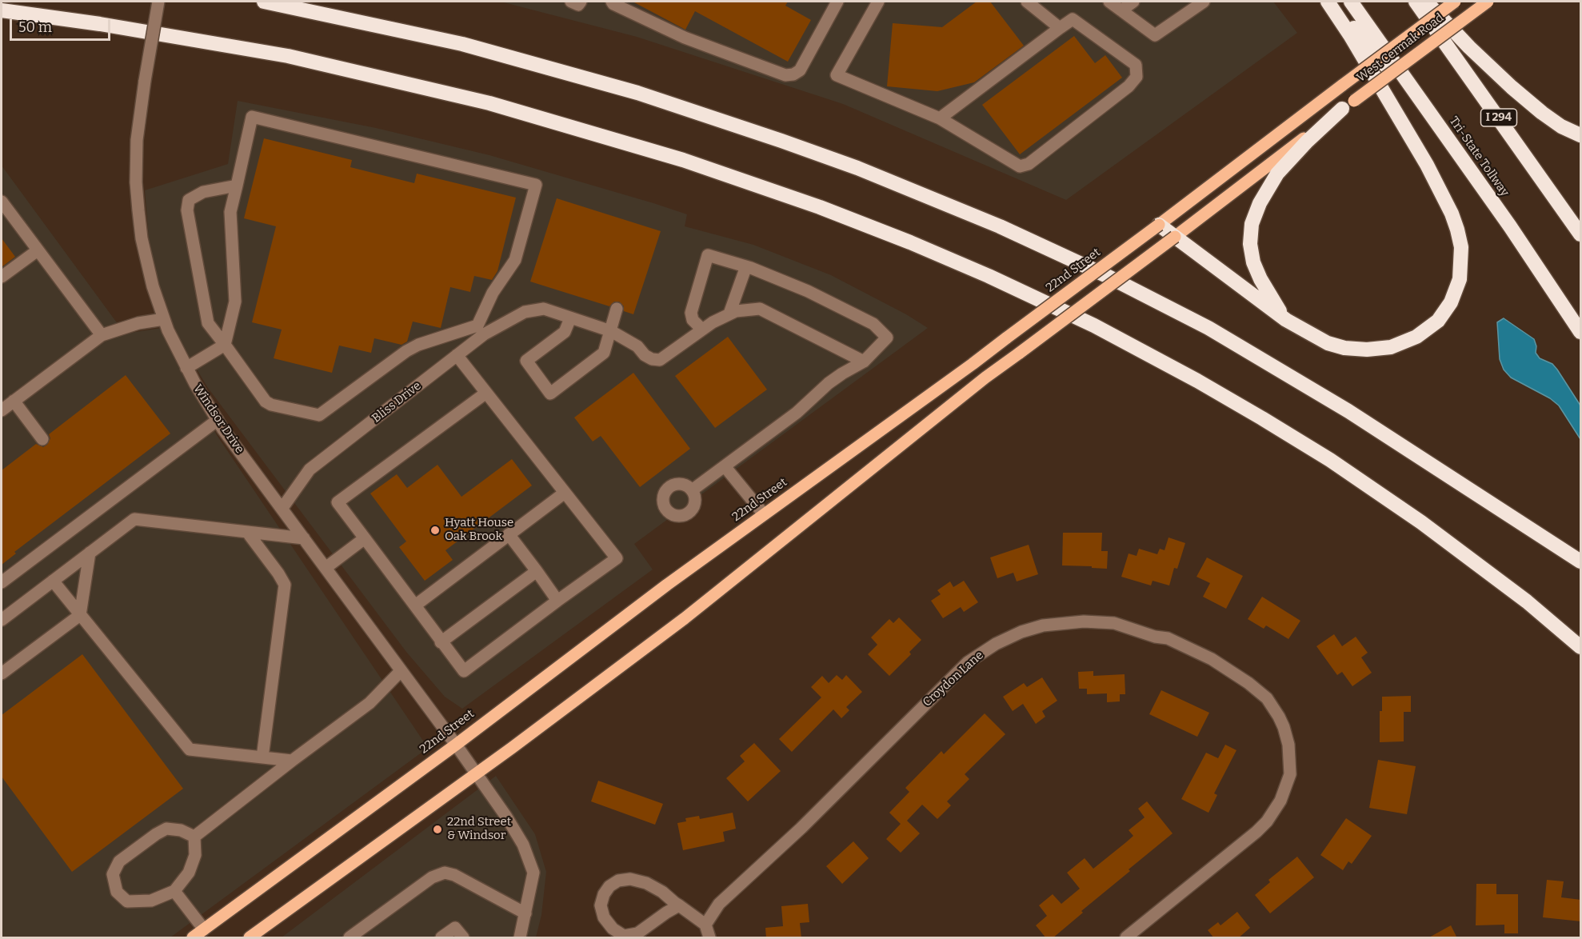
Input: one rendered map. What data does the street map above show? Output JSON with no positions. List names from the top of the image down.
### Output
{
  "streets": {
    "highway": ["I 294", "Tri-State Tollway"],
    "main road": ["West Cermak Road", "22nd Street"],
    "street": ["Bliss Drive", "Windsor Drive", "Croydon Lane"]
  },
  "crossings": [
    ["West Cermak Road", "22nd Street"],
    ["22nd Street", "Windsor Drive"],
    ["Bliss Drive", "Windsor Drive"]
  ],
  "places": ["Hyatt House Oak Brook", "22nd Street & Windsor"],
  "scale_bar": "50 m"
}
